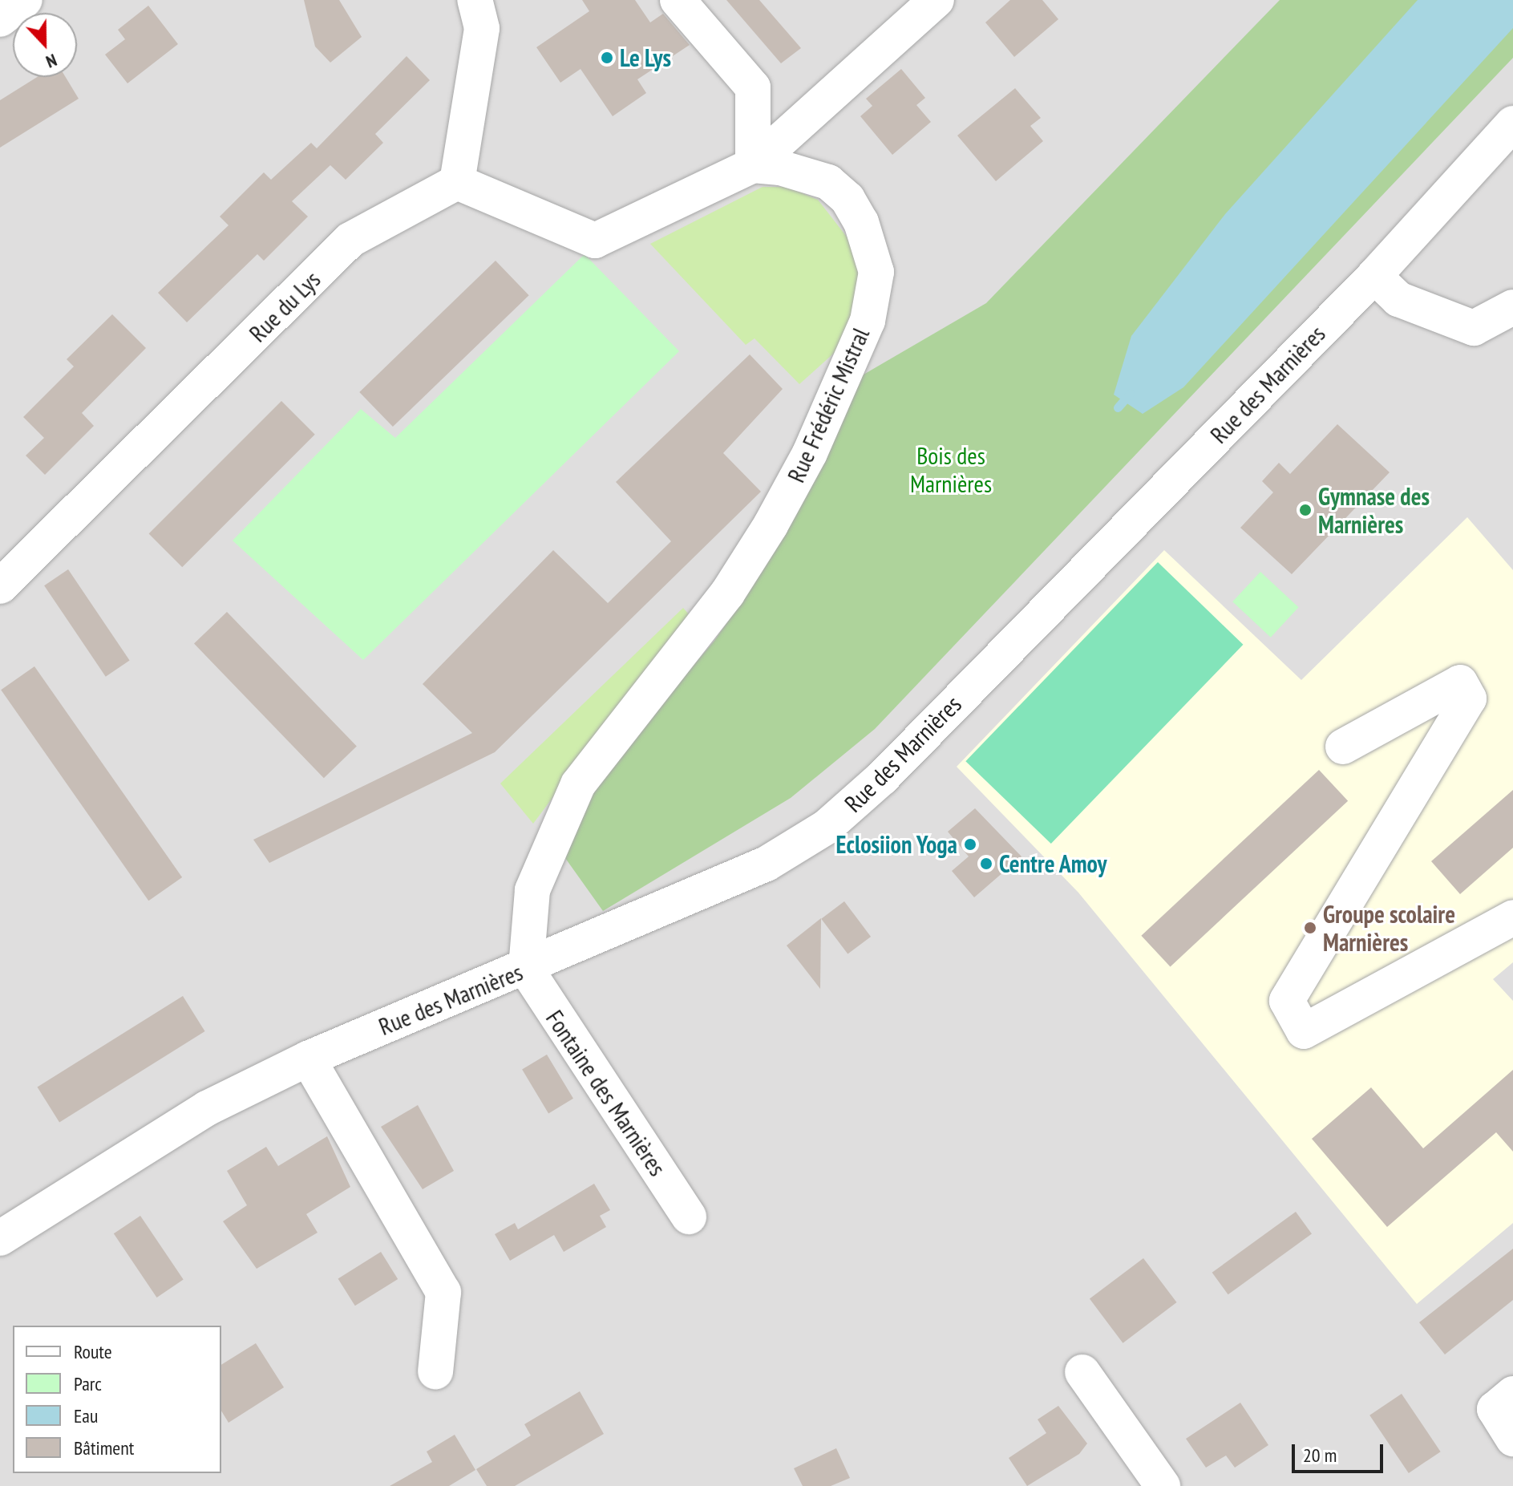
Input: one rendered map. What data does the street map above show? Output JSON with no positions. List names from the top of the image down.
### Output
{
  "streets": {
    "street": [
      "Rue du Lys",
      "Rue des Marnières",
      "Rue Frédéric Mistral",
      "Fontaine des Marnières"
    ]
  },
  "crossings": [
    ["Rue des Marnières", "Rue Frédéric Mistral"],
    ["Rue des Marnières", "Fontaine des Marnières"],
    ["Rue Frédéric Mistral", "Fontaine des Marnières"]
  ],
  "parks": ["Bois des Marnières"],
  "places": [
    "Le Lys",
    "Gymnase des Marnières",
    "Eclosiion Yoga",
    "Centre Amoy",
    "Groupe scolaire Marnières"
  ],
  "legend": [
    "Route",
    "Parc",
    "Eau",
    "Bâtiment"
  ],
  "scale_bar": "20 m",
  "north": "bottom"
}
